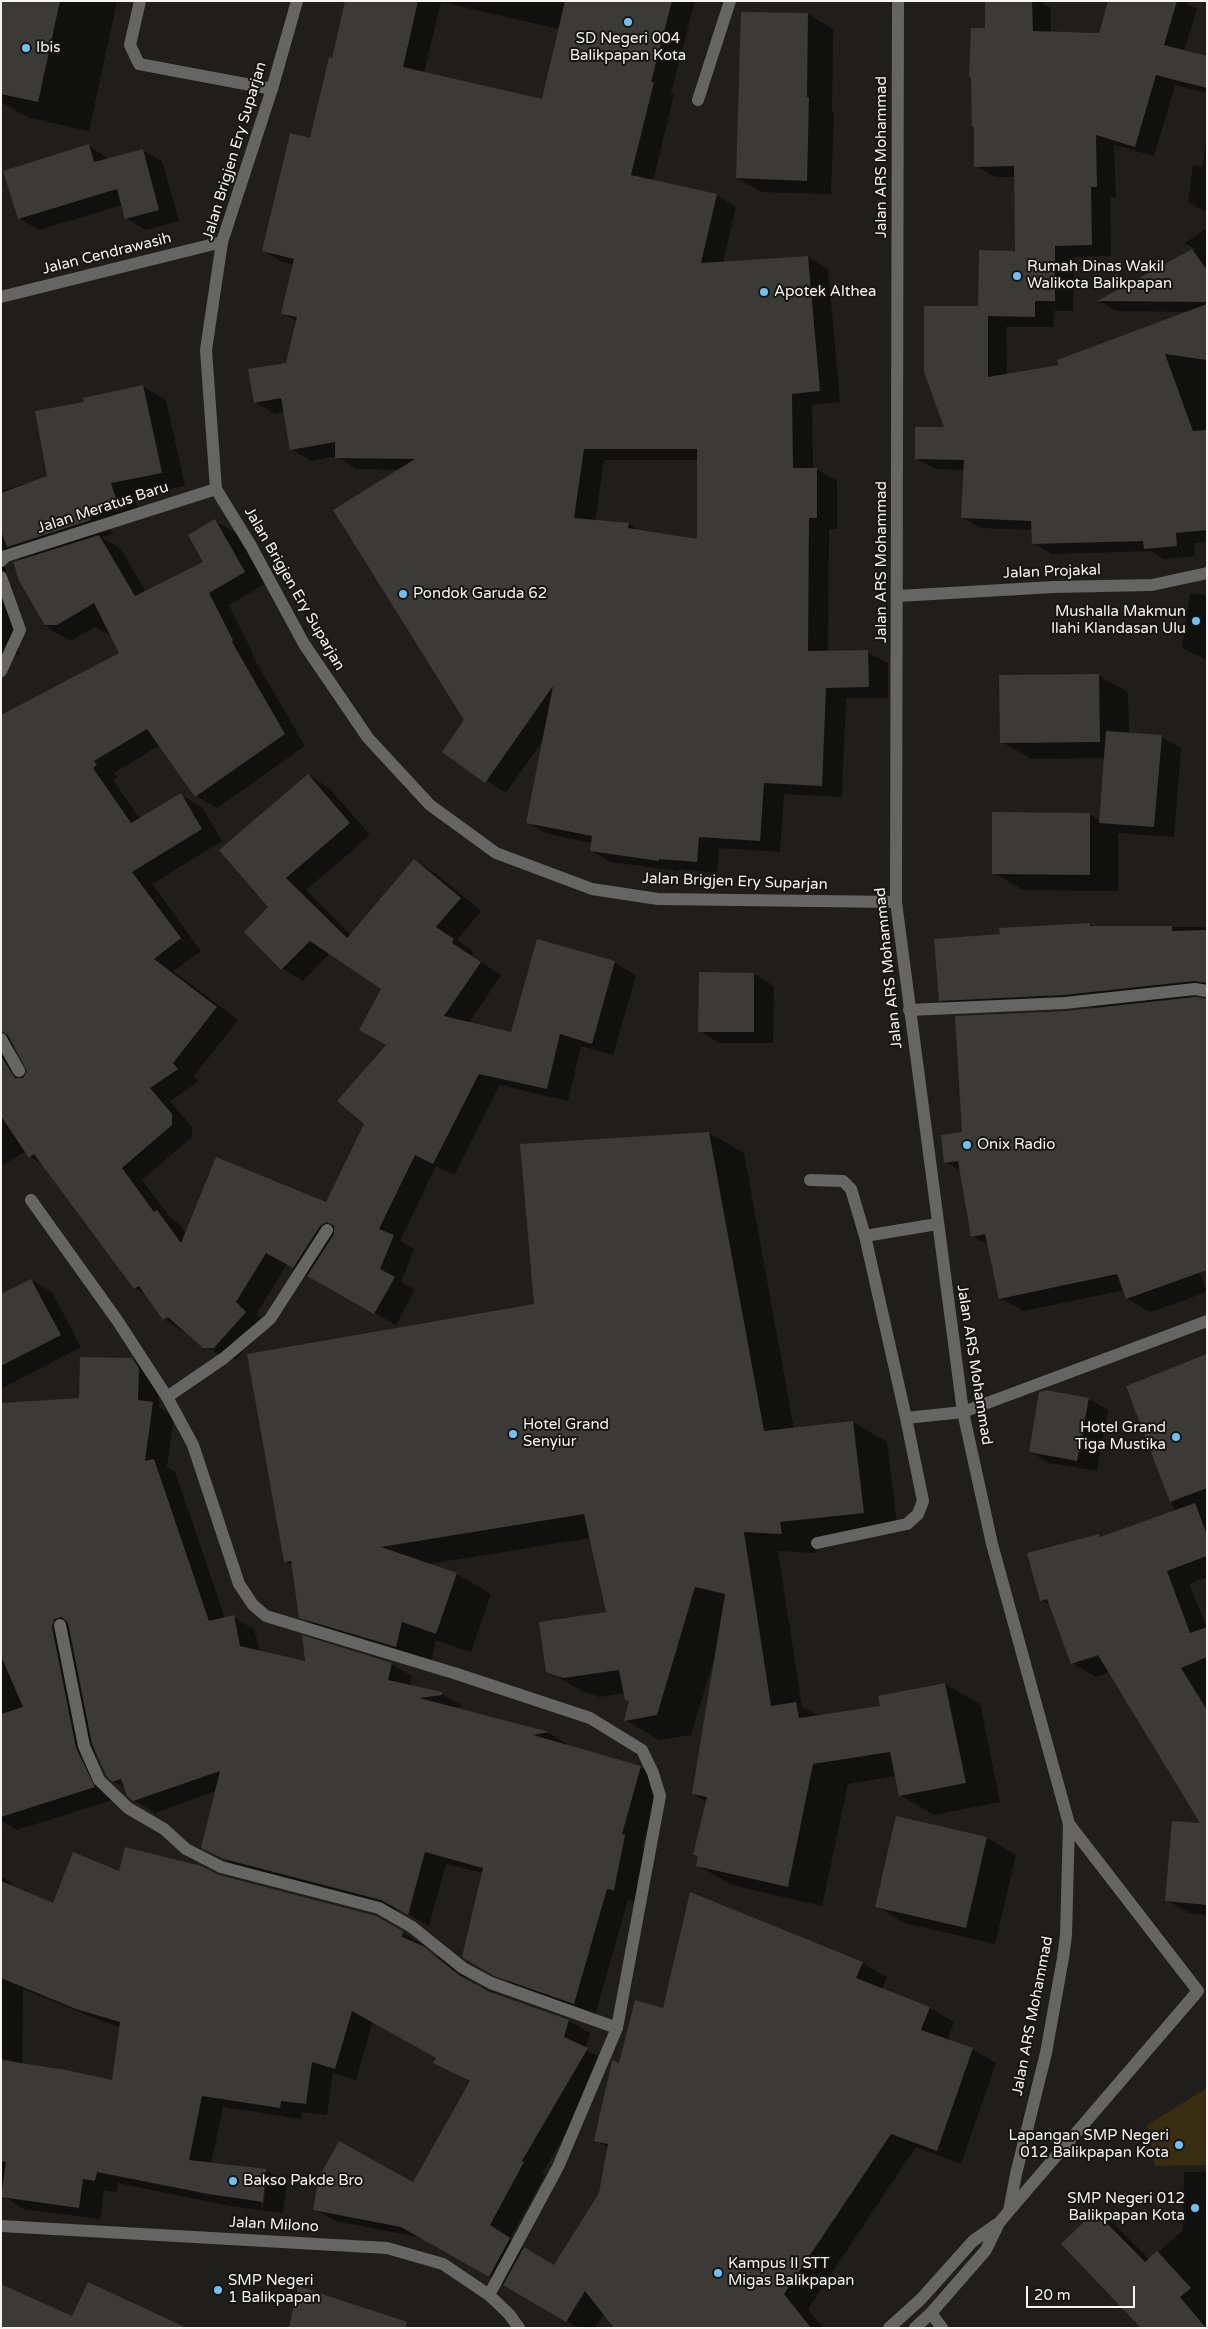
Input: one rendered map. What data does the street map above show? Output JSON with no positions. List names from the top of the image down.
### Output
{
  "streets": {
    "street": [
      "Jalan Brigjen Ery Suparjan",
      "Jalan ARS Mohammad",
      "Jalan Cendrawasih",
      "Jalan Meratus Baru",
      "Jalan Projakal",
      "Jalan Milono"
    ]
  },
  "crossings": [
    ["Jalan Brigjen Ery Suparjan", "Jalan ARS Mohammad"],
    ["Jalan Brigjen Ery Suparjan", "Jalan Cendrawasih"],
    ["Jalan Brigjen Ery Suparjan", "Jalan Meratus Baru"],
    ["Jalan ARS Mohammad", "Jalan Projakal"]
  ],
  "places": [
    "SD Negeri 004 Balikpapan Kota",
    "Ibis",
    "Rumah Dinas Wakil Walikota Balikpapan",
    "Apotek Althea",
    "Pondok Garuda 62",
    "Mushalla Makmun Ilahi Klandasan Ulu",
    "Onix Radio",
    "Hotel Grand Senyiur",
    "Hotel Grand Tiga Mustika",
    "Lapangan SMP Negeri 012 Balikpapan Kota",
    "Bakso Pakde Bro",
    "SMP Negeri 012 Balikpapan Kota",
    "Kampus II STT Migas Balikpapan",
    "SMP Negeri 1 Balikpapan"
  ],
  "scale_bar": "20 m"
}
